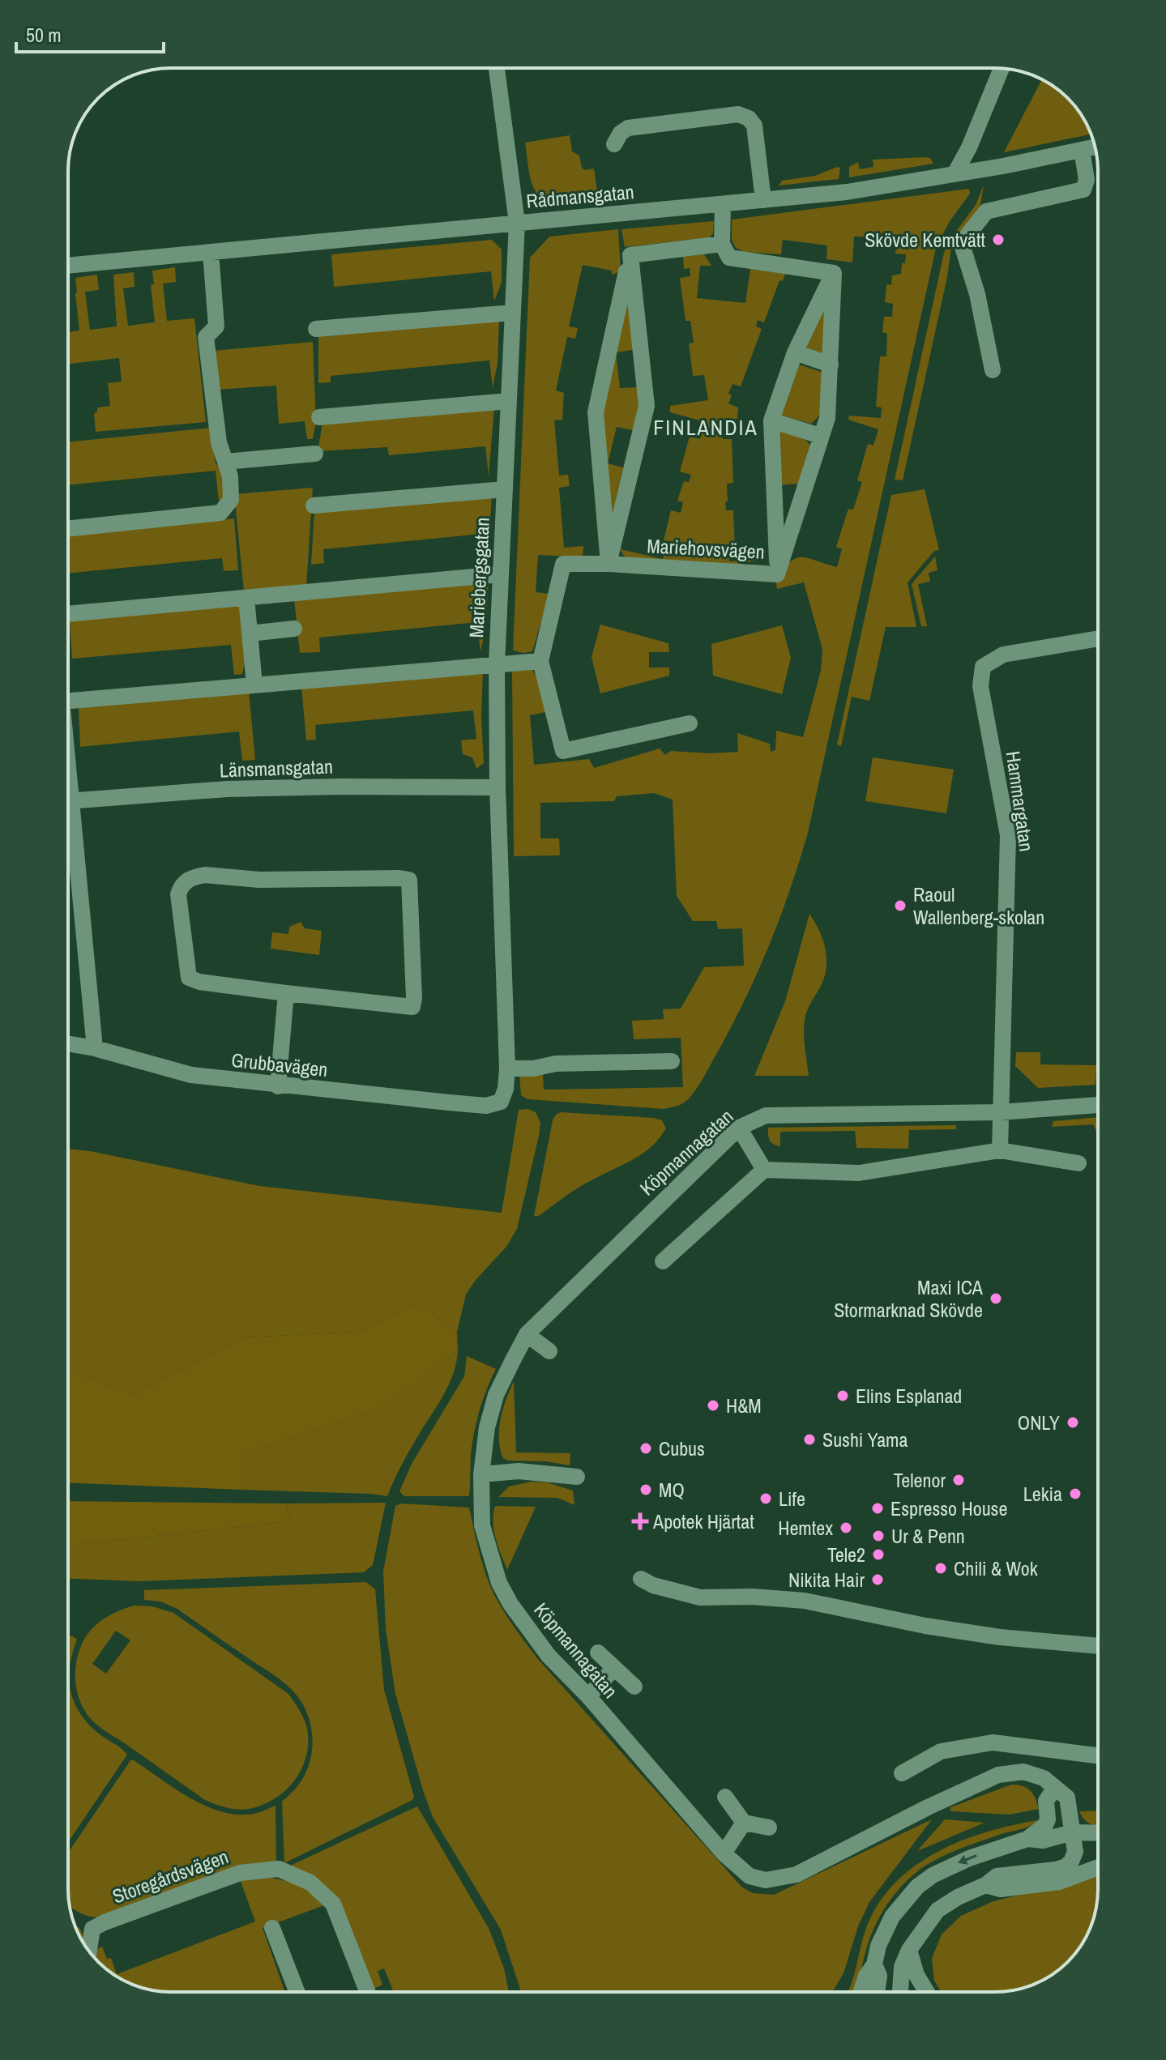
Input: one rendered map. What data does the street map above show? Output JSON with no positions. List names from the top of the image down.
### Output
{
  "streets": {
    "street": [
      "Rådmansgatan",
      "Mariehovsvägen",
      "Mariebergsgatan",
      "Länsmansgatan",
      "Hammargatan",
      "Grubbavägen",
      "Köpmannagatan",
      "Storegårdsvägen"
    ]
  },
  "crossings": [
    ["Rådmansgatan", "Mariebergsgatan"],
    ["Mariebergsgatan", "Länsmansgatan"],
    ["Mariebergsgatan", "Grubbavägen"],
    ["Hammargatan", "Köpmannagatan"]
  ],
  "districts": ["FINLANDIA"],
  "places": {
    "other": [
      "Skövde Kemtvätt",
      "Raoul Wallenberg-skolan",
      "Maxi ICA Stormarknad Skövde",
      "Elins Esplanad",
      "H&M",
      "ONLY",
      "Sushi Yama",
      "Cubus",
      "Telenor",
      "MQ",
      "Lekia",
      "Life",
      "Espresso House",
      "Hemtex",
      "Ur & Penn",
      "Tele2",
      "Chili & Wok",
      "Nikita Hair"
    ],
    "health": ["Apotek Hjärtat"]
  },
  "scale_bar": "50 m"
}
